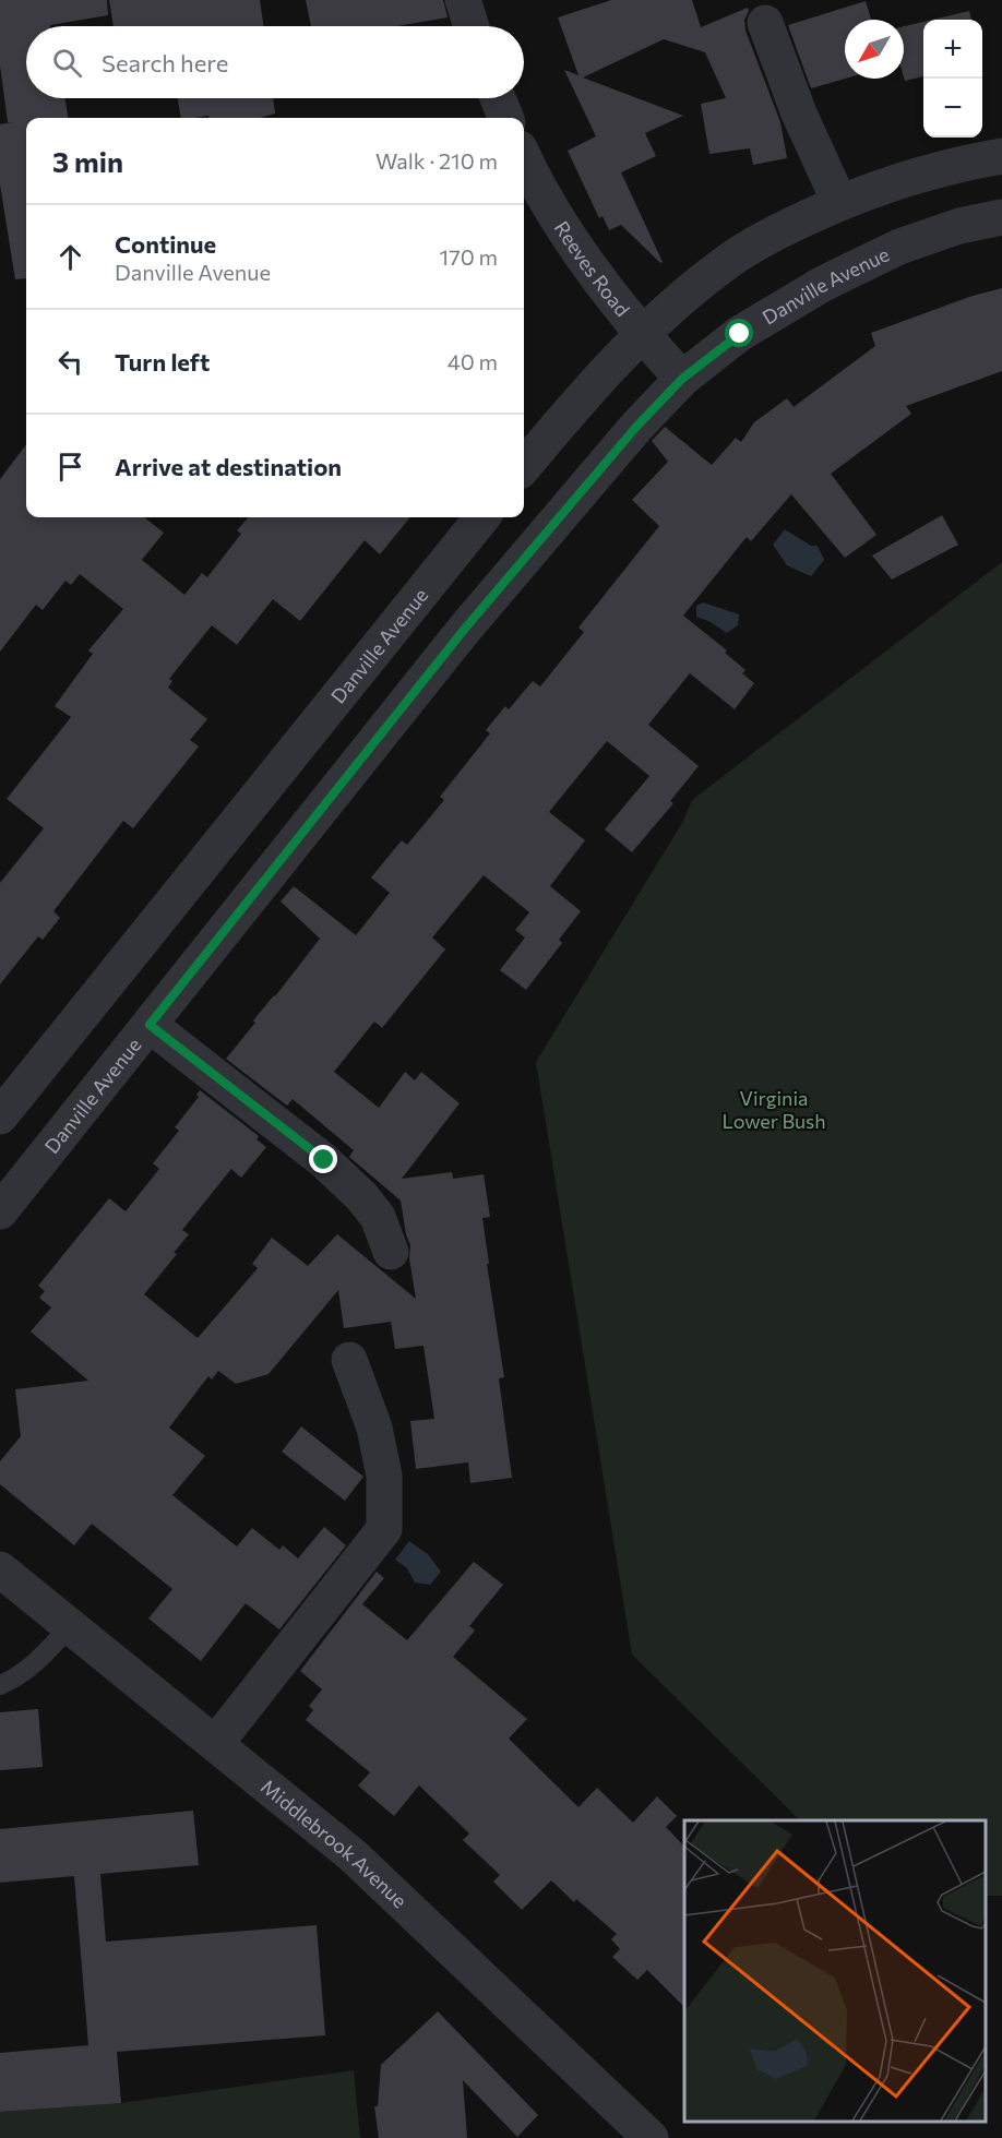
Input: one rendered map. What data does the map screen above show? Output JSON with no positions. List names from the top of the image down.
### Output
{
  "streets": {
    "street": ["Reeves Road", "Danville Avenue", "Middlebrook Avenue"]
  },
  "crossings": [
    ["Reeves Road", "Danville Avenue"]
  ],
  "parks": ["Virginia Lower Bush"],
  "north": "bottom left",
  "page": {
    "map_buttons": ["+", "−"],
    "search": "Search here",
    "heading": ["3 min", "Walk · 210 m"],
    "list": [
      ["Continue", "Danville Avenue", "170 m"],
      ["Turn left", "40 m"],
      "Arrive at destination"
    ]
  }
}
